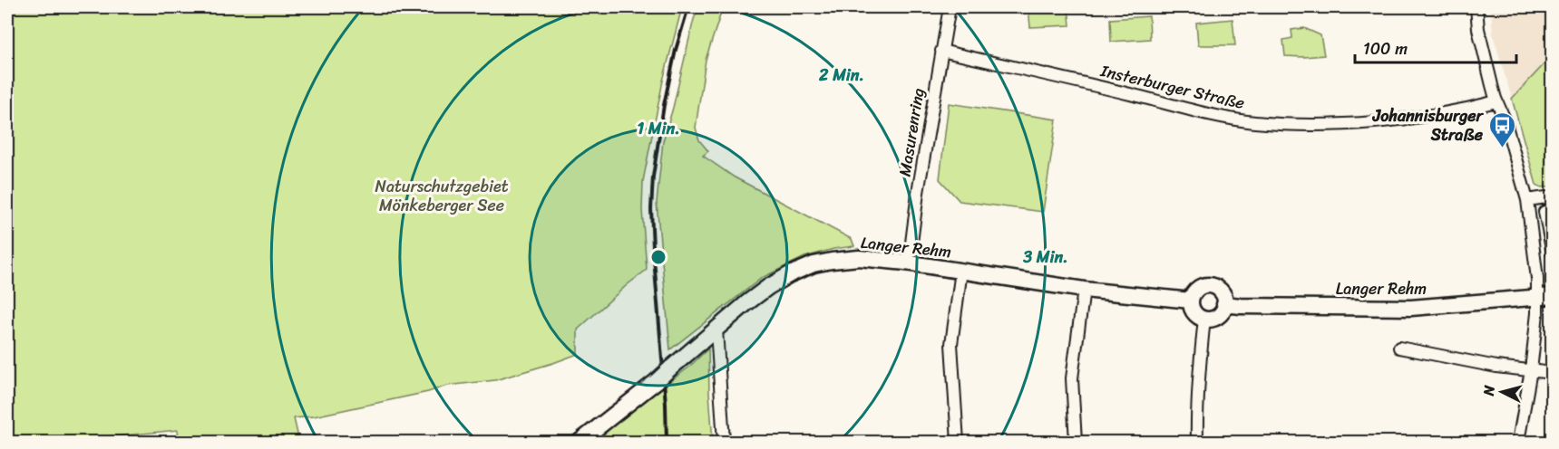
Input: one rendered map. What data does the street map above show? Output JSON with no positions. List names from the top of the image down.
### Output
{
  "streets": {
    "street": ["Insterburger Straße", "Masurenring", "Langer Rehm"]
  },
  "crossings": [
    ["Insterburger Straße", "Masurenring"],
    ["Masurenring", "Langer Rehm"]
  ],
  "parks": ["Naturschutzgebiet Mönkeberger See"],
  "places": {
    "bus stop": ["Johannisburger Straße"]
  },
  "scale_bar": "100 m",
  "north": "left",
  "rings": ["2 Min.", "1 Min.", "3 Min."]
}
